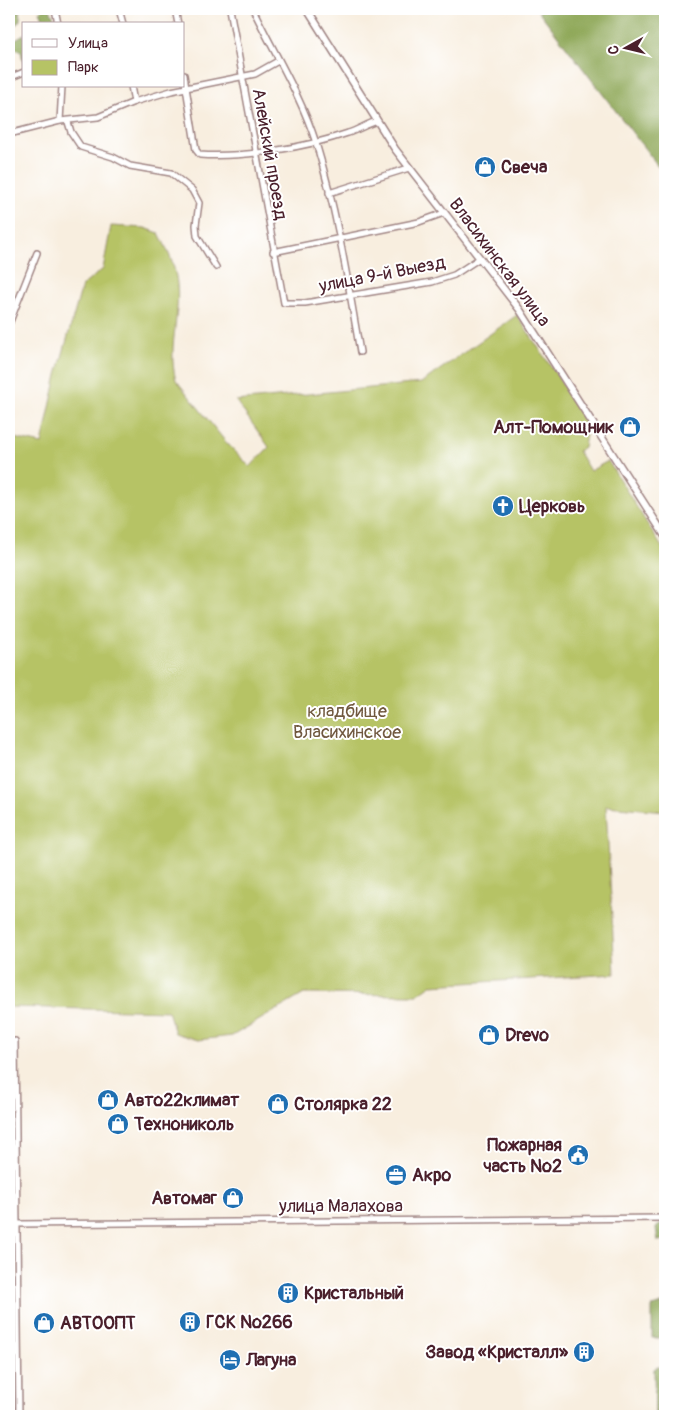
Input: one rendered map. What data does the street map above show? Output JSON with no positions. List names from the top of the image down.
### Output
{
  "streets": {
    "street": [
      "Алейский проезд",
      "Власихинская улица",
      "улица 9-й Выезд",
      "улица Малахова"
    ]
  },
  "crossings": [
    ["Алейский проезд", "улица 9-й Выезд"],
    ["Власихинская улица", "улица 9-й Выезд"]
  ],
  "parks": ["кладбище Власихинское"],
  "places": {
    "shop": [
      "Свеча",
      "Алт-Помощник",
      "Drevo",
      "Авто22климат",
      "Столярка 22",
      "Технониколь",
      "Автомаг",
      "АВТООПТ"
    ],
    "church": ["Церковь"],
    "public building": ["Пожарная часть №2"],
    "office": ["Акро"],
    "building": ["Кристальный", "ГСК №266", "Завод «Кристалл»"],
    "hotel": ["Лагуна"]
  },
  "legend": ["Улица", "Парк"],
  "north": "left"
}
